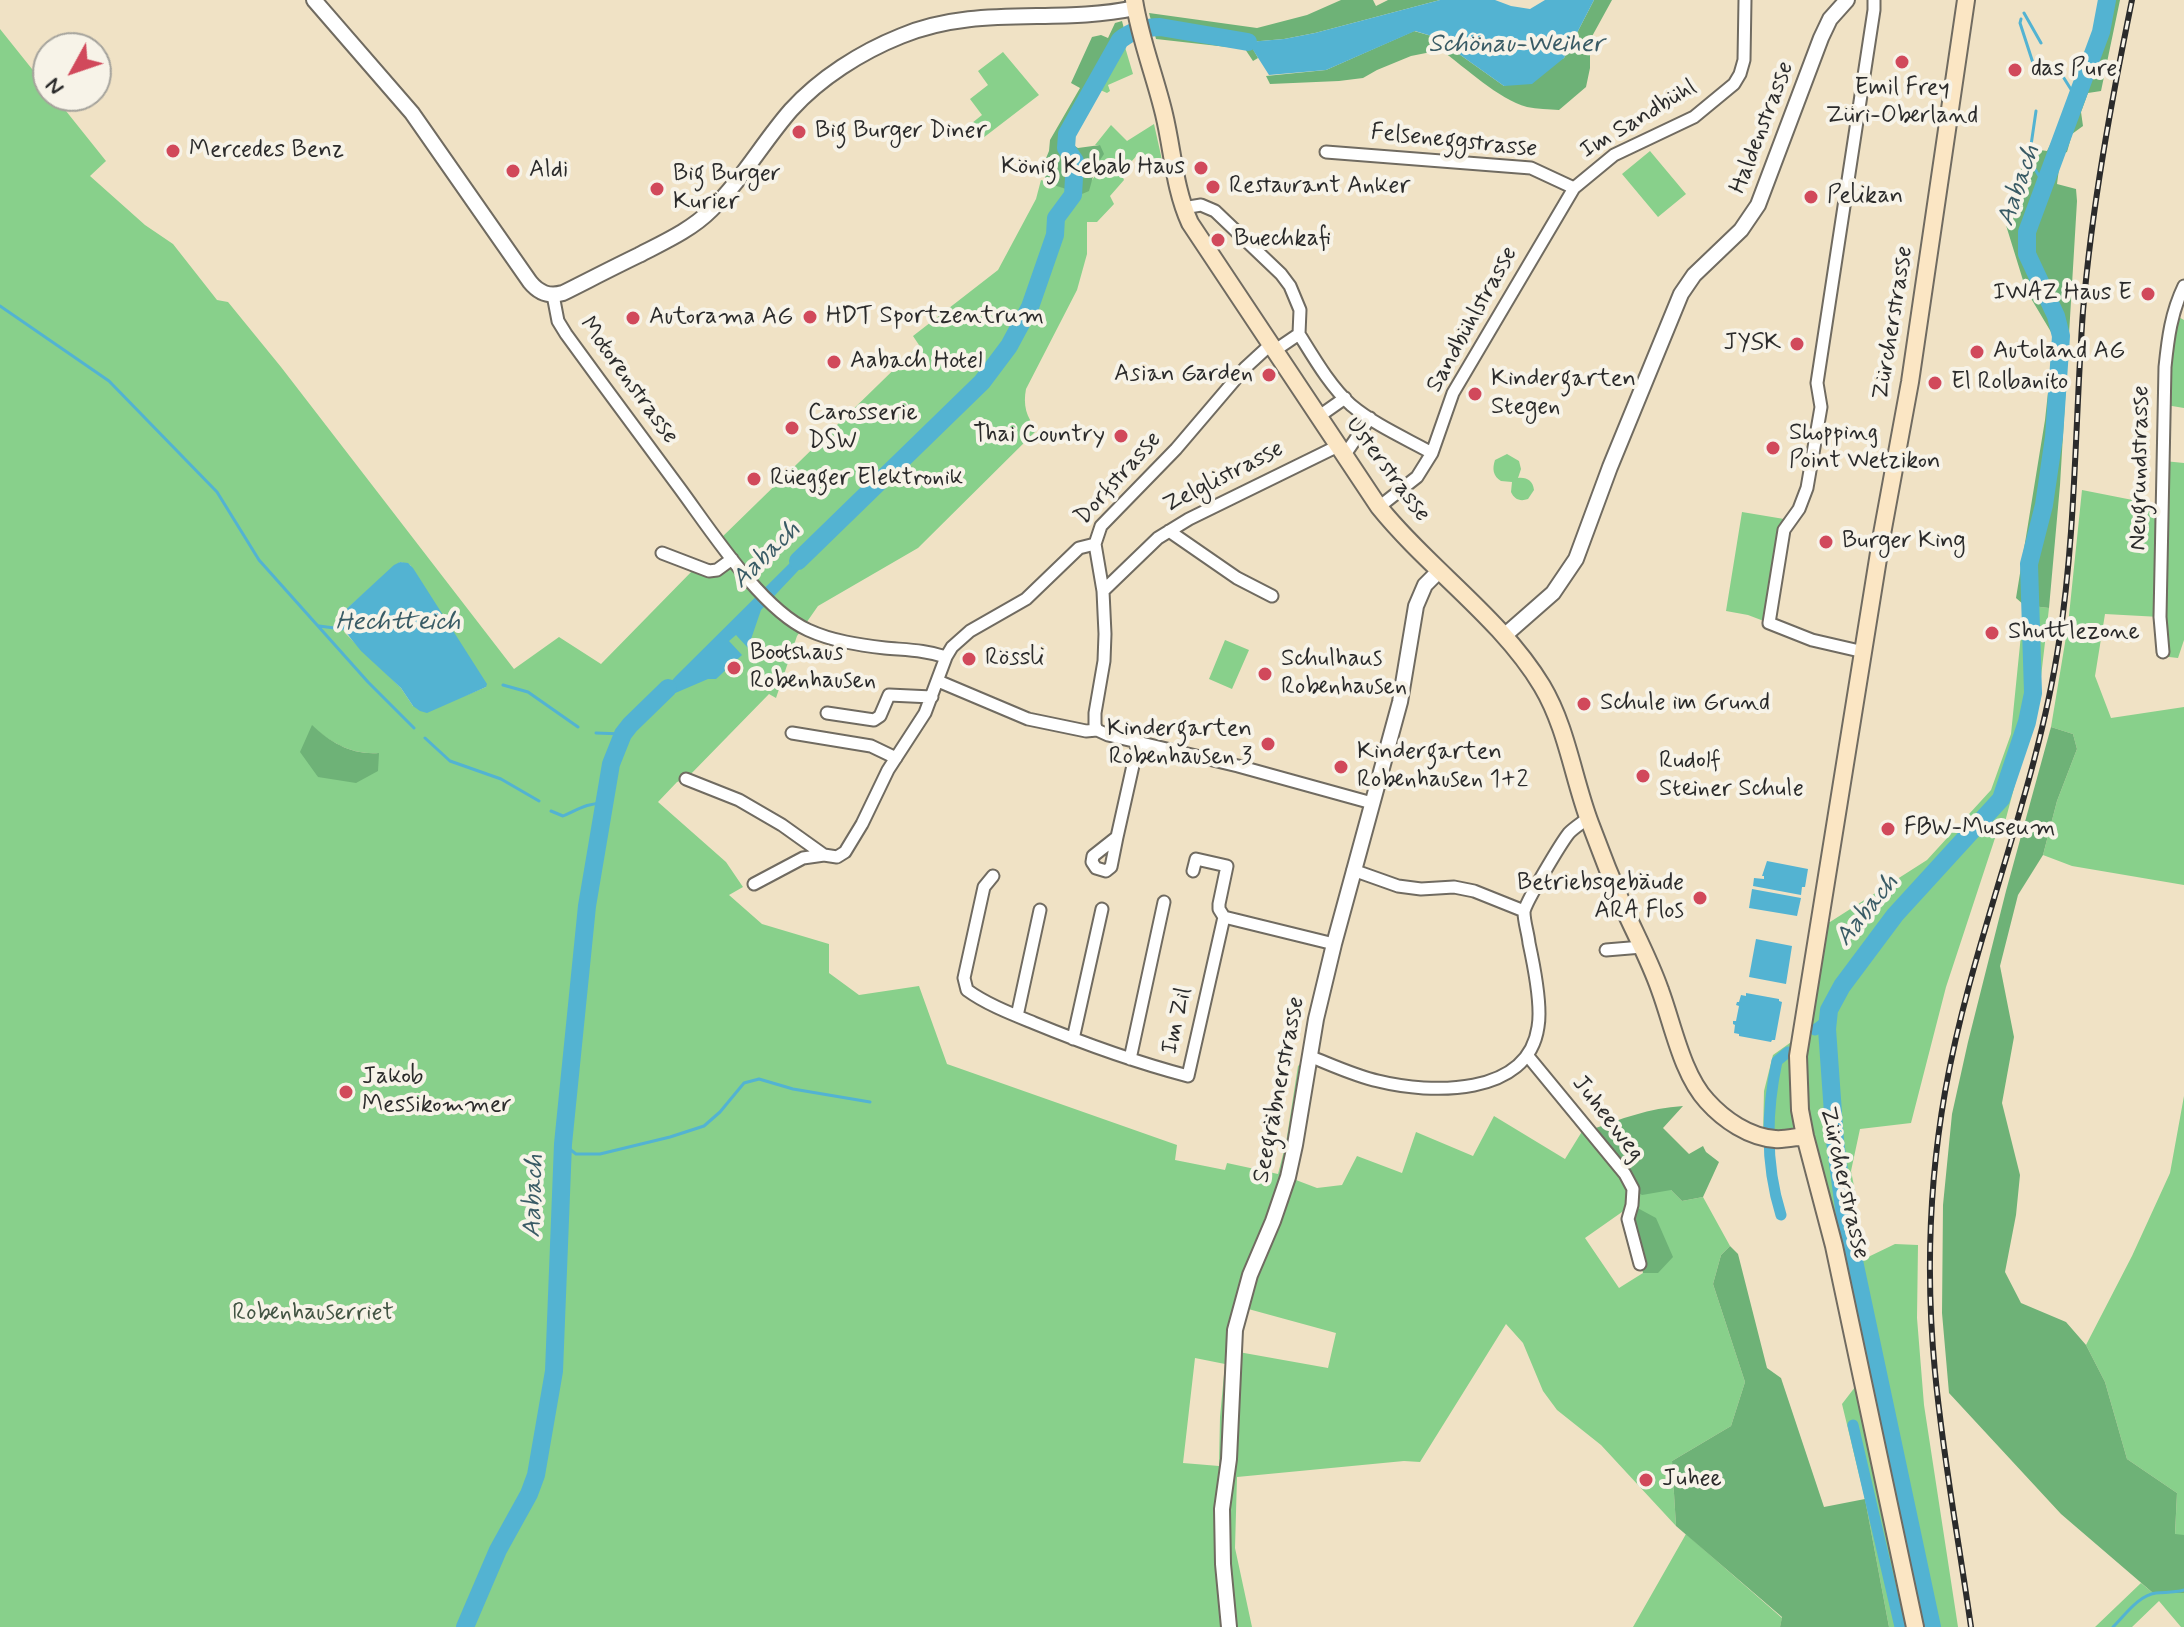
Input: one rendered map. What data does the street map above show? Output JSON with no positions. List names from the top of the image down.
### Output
{
  "streets": {
    "main road": ["Zürcherstrasse", "Usterstrasse"],
    "street": [
      "Im Sandbühl",
      "Haldenstrasse",
      "Felseneggstrasse",
      "Sandbühlstrasse",
      "Motorenstrasse",
      "Neugrundstrasse",
      "Zelglistrasse",
      "Dorfstrasse",
      "Im Zil",
      "Seegräbnerstrasse",
      "Juheeweg"
    ]
  },
  "crossings": [
    ["Im Sandbühl", "Felseneggstrasse"],
    ["Im Sandbühl", "Sandbühlstrasse"],
    ["Haldenstrasse", "Usterstrasse"],
    ["Felseneggstrasse", "Sandbühlstrasse"],
    ["Sandbühlstrasse", "Usterstrasse"],
    ["Zürcherstrasse", "Usterstrasse"],
    ["Motorenstrasse", "Dorfstrasse"],
    ["Usterstrasse", "Zelglistrasse"],
    ["Usterstrasse", "Dorfstrasse"],
    ["Usterstrasse", "Seegräbnerstrasse"],
    ["Seegräbnerstrasse", "Juheeweg"]
  ],
  "water": ["Schönau-Weiher", "Aabach", "Hechtteich"],
  "parks": ["Robenhauserriet"],
  "places": [
    "Emil Frey Züri-Oberland",
    "das Pure",
    "Big Burger Diner",
    "Mercedes Benz",
    "König Kebab Haus",
    "Aldi",
    "Restaurant Anker",
    "Big Burger Kurier",
    "Pelikan",
    "Buechkafi",
    "IWAZ Haus E",
    "HDT Sportzentrum",
    "Autorama AG",
    "JYSK",
    "Autoland AG",
    "Aabach Hotel",
    "Asian Garden",
    "El Rolbanito",
    "Kindergarten Stegen",
    "Carosserie DSW",
    "Thai Country",
    "Shopping Point Wetzikon",
    "Rüegger Elektronik",
    "Burger King",
    "Shuttlezone",
    "Rössli",
    "Bootshaus Robenhausen",
    "Schulhaus Robenhausen",
    "Schule im Grund",
    "Kindergarten Robenhausen 3",
    "Kindergarten Robenhausen 1+2",
    "Rudolf Steiner Schule",
    "FBW-Museum",
    "Betriebsgebäude ARA Flos",
    "Jakob Messikommer",
    "Juhee"
  ],
  "north": "bottom left"
}
